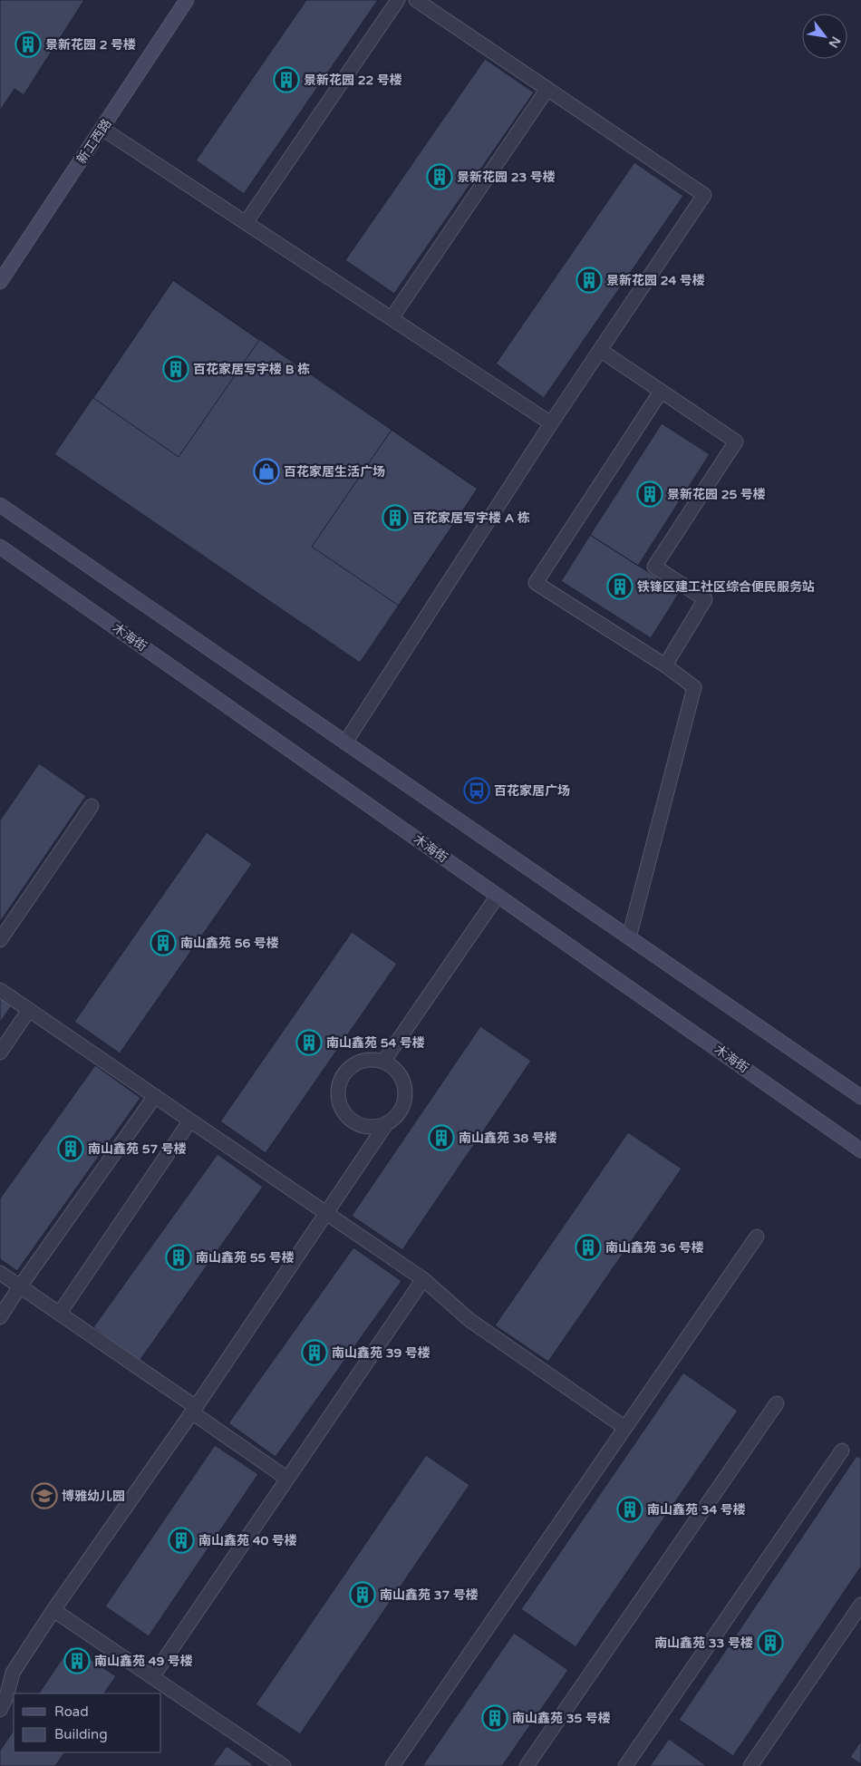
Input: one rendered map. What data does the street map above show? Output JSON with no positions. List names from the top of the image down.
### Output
{
  "streets": {
    "main road": ["新工西路", "木海街"]
  },
  "places": {
    "building": [
      "景新花园 2 号楼",
      "景新花园 22 号楼",
      "景新花园 23 号楼",
      "景新花园 24 号楼",
      "百花家居写字楼 B 栋",
      "景新花园 25 号楼",
      "百花家居写字楼 A 栋",
      "铁锋区建工社区综合便民服务站",
      "南山鑫苑 56 号楼",
      "南山鑫苑 54 号楼",
      "南山鑫苑 38 号楼",
      "南山鑫苑 57 号楼",
      "南山鑫苑 36 号楼",
      "南山鑫苑 55 号楼",
      "南山鑫苑 39 号楼",
      "南山鑫苑 34 号楼",
      "南山鑫苑 40 号楼",
      "南山鑫苑 37 号楼",
      "南山鑫苑 33 号楼",
      "南山鑫苑 49 号楼",
      "南山鑫苑 35 号楼"
    ],
    "shop": ["百花家居生活广场"],
    "bus stop": ["百花家居广场"],
    "school or university": ["博雅幼儿园"]
  },
  "legend": ["Road", "Building"],
  "north": "bottom right"
}
